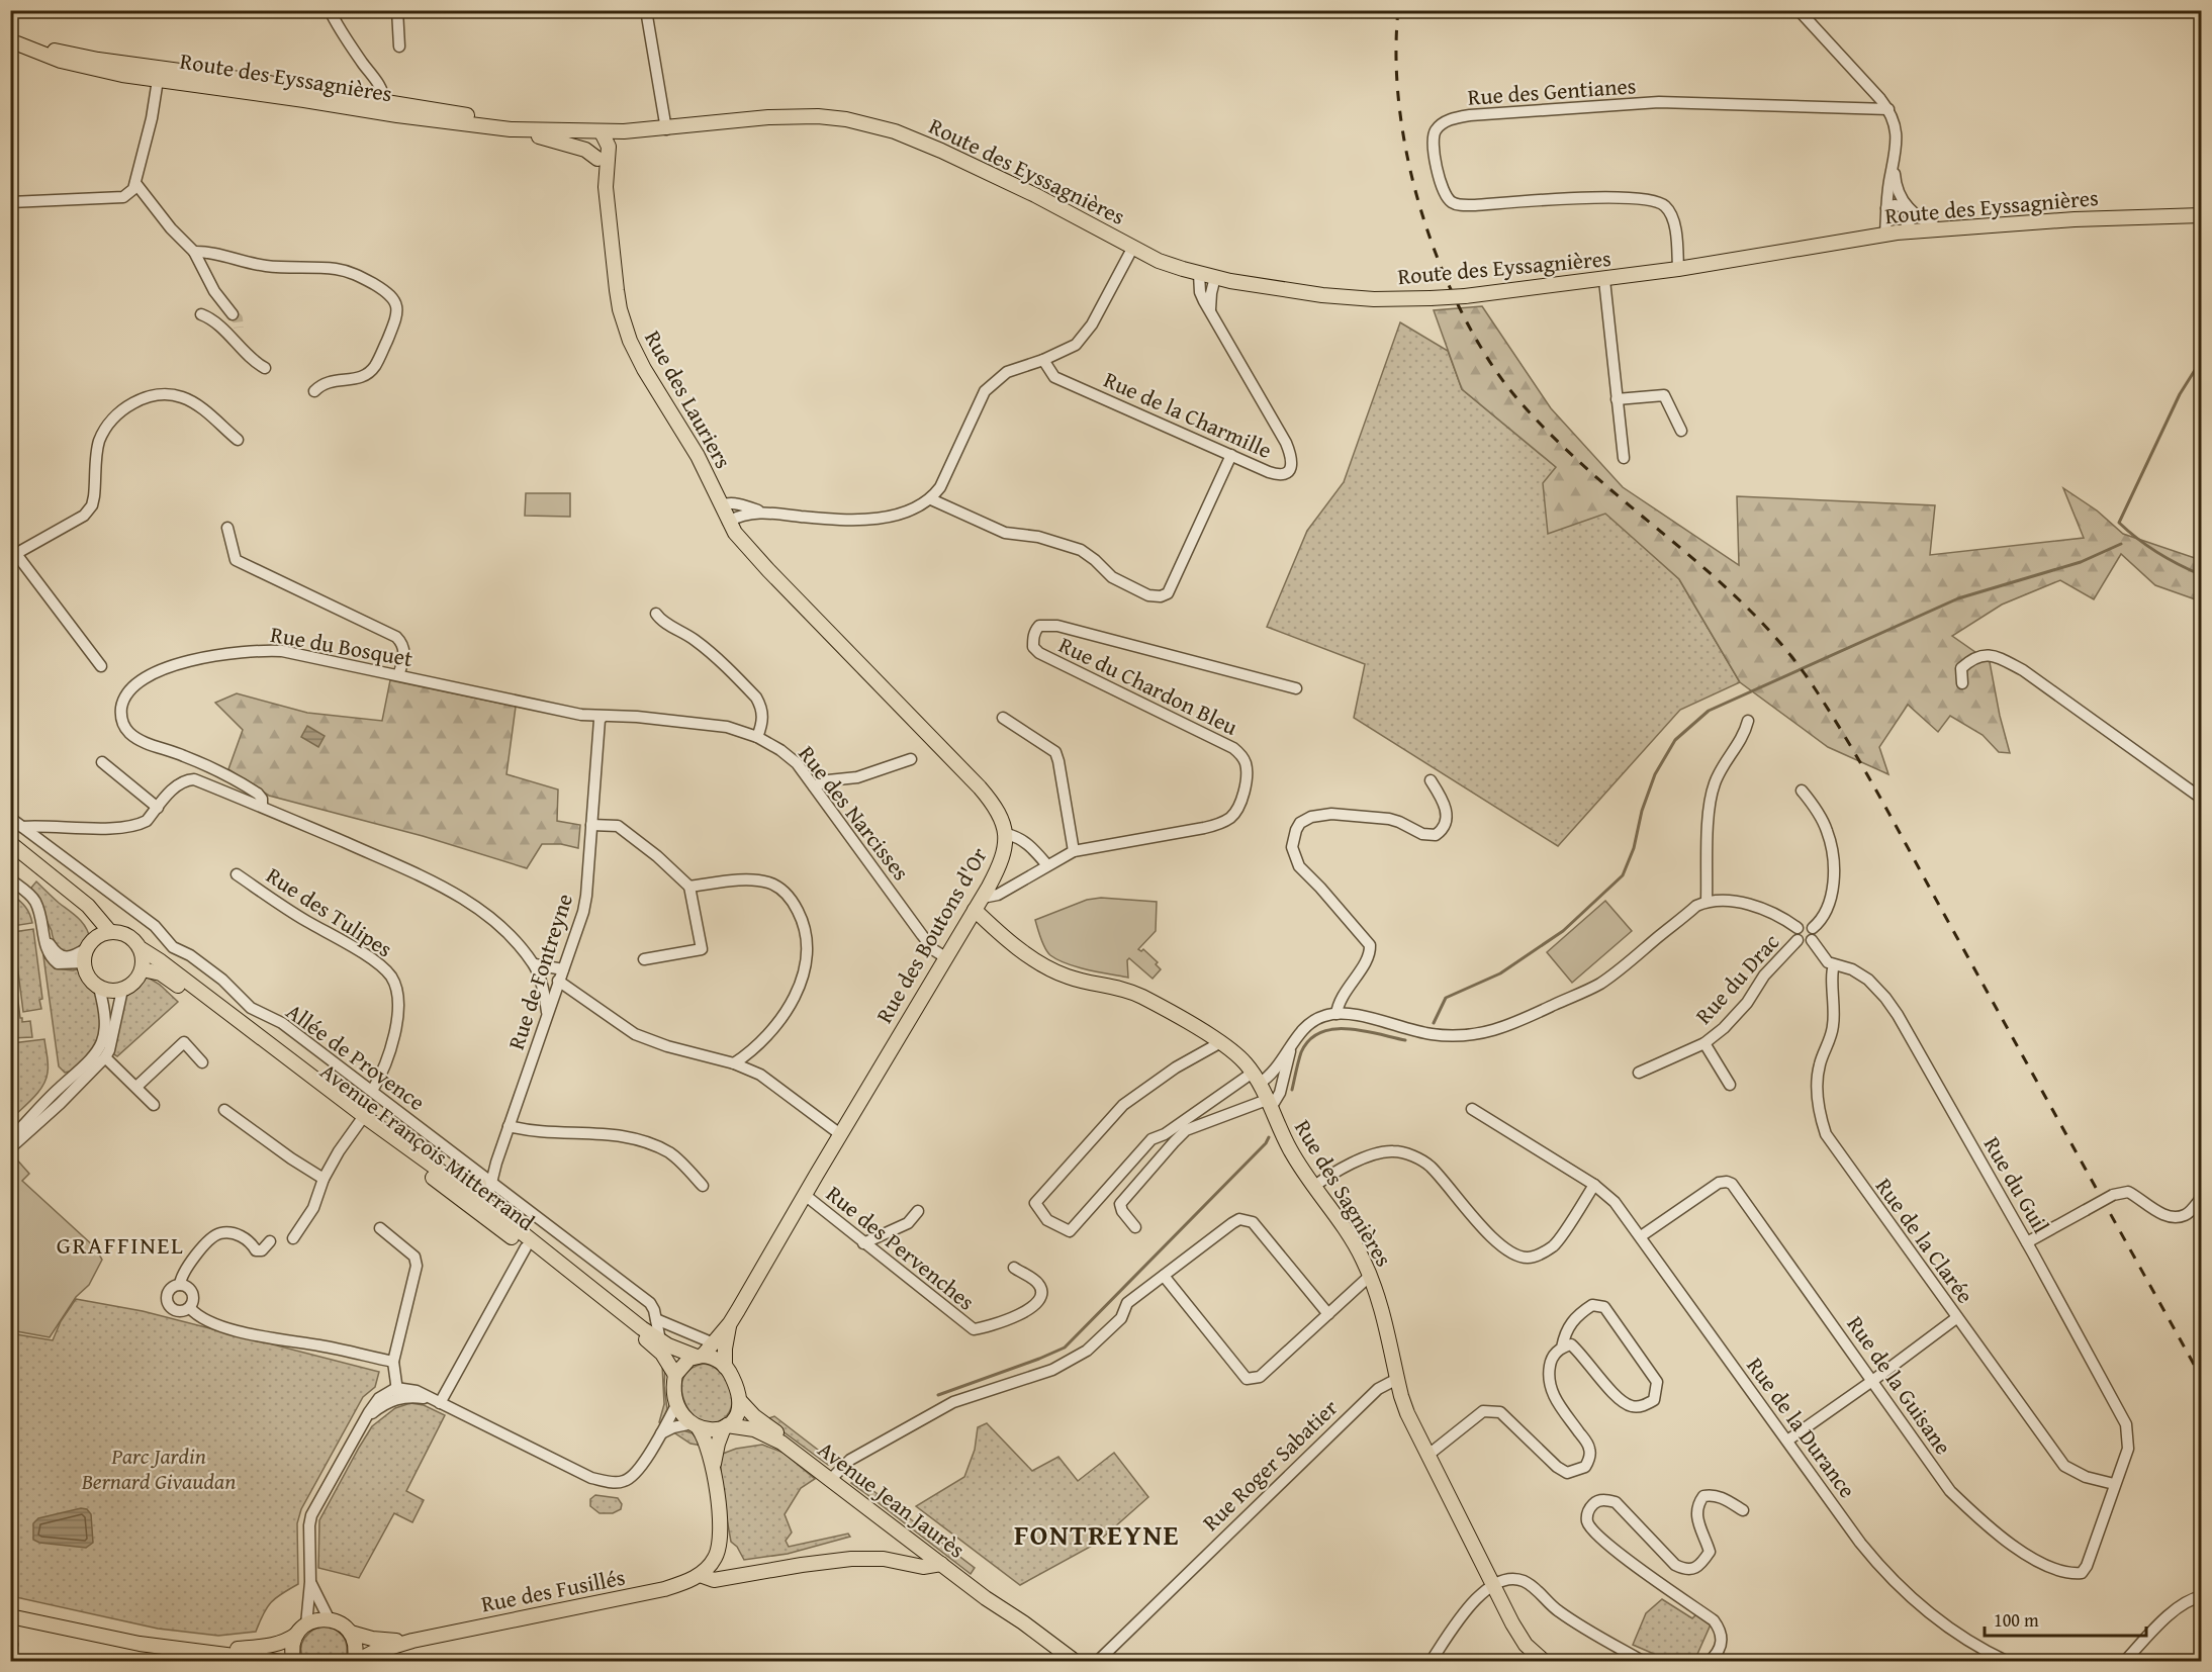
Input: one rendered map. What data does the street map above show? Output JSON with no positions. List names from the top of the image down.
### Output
{
  "streets": {
    "main road": [
      "Route des Eyssagnières",
      "Rue des Lauriers",
      "Rue des Boutons d'Or",
      "Avenue François Mitterrand",
      "Rue des Sagnières",
      "Avenue Jean Jaurès",
      "Rue des Fusillés"
    ],
    "street": [
      "Rue des Gentianes",
      "Rue de la Charmille",
      "Rue du Bosquet",
      "Rue du Chardon Bleu",
      "Rue des Narcisses",
      "Rue des Tulipes",
      "Rue de Fontreyne",
      "Rue du Drac",
      "Allée de Provence",
      "Rue du Guil",
      "Rue de la Clarée",
      "Rue des Pervenches",
      "Rue de la Guisane",
      "Rue de la Durance",
      "Rue Roger Sabatier"
    ]
  },
  "crossings": [
    ["Route des Eyssagnières", "Rue des Gentianes"],
    ["Route des Eyssagnières", "Rue de la Charmille"],
    ["Rue des Lauriers", "Rue des Boutons d'Or"],
    ["Rue du Bosquet", "Rue des Narcisses"],
    ["Rue du Bosquet", "Rue de Fontreyne"],
    ["Rue du Chardon Bleu", "Rue des Boutons d'Or"],
    ["Rue des Narcisses", "Rue des Boutons d'Or"],
    ["Rue des Narcisses", "Rue de Fontreyne"],
    ["Rue des Tulipes", "Allée de Provence"],
    ["Rue des Boutons d'Or", "Avenue François Mitterrand"],
    ["Rue des Boutons d'Or", "Rue des Sagnières"],
    ["Rue des Boutons d'Or", "Rue des Pervenches"],
    ["Rue des Boutons d'Or", "Avenue Jean Jaurès"],
    ["Rue de Fontreyne", "Allée de Provence"],
    ["Rue de Fontreyne", "Avenue François Mitterrand"],
    ["Rue du Drac", "Rue du Guil"],
    ["Allée de Provence", "Avenue François Mitterrand"],
    ["Avenue François Mitterrand", "Avenue Jean Jaurès"],
    ["Rue du Guil", "Rue de la Clarée"],
    ["Rue du Guil", "Rue de la Guisane"],
    ["Rue des Sagnières", "Rue Roger Sabatier"],
    ["Rue de la Clarée", "Rue de la Guisane"],
    ["Rue de la Guisane", "Rue de la Durance"]
  ],
  "districts": ["GRAFFINEL", "FONTREYNE"],
  "parks": ["Parc Jardin Bernard Givaudan"],
  "scale_bar": "100 m"
}
